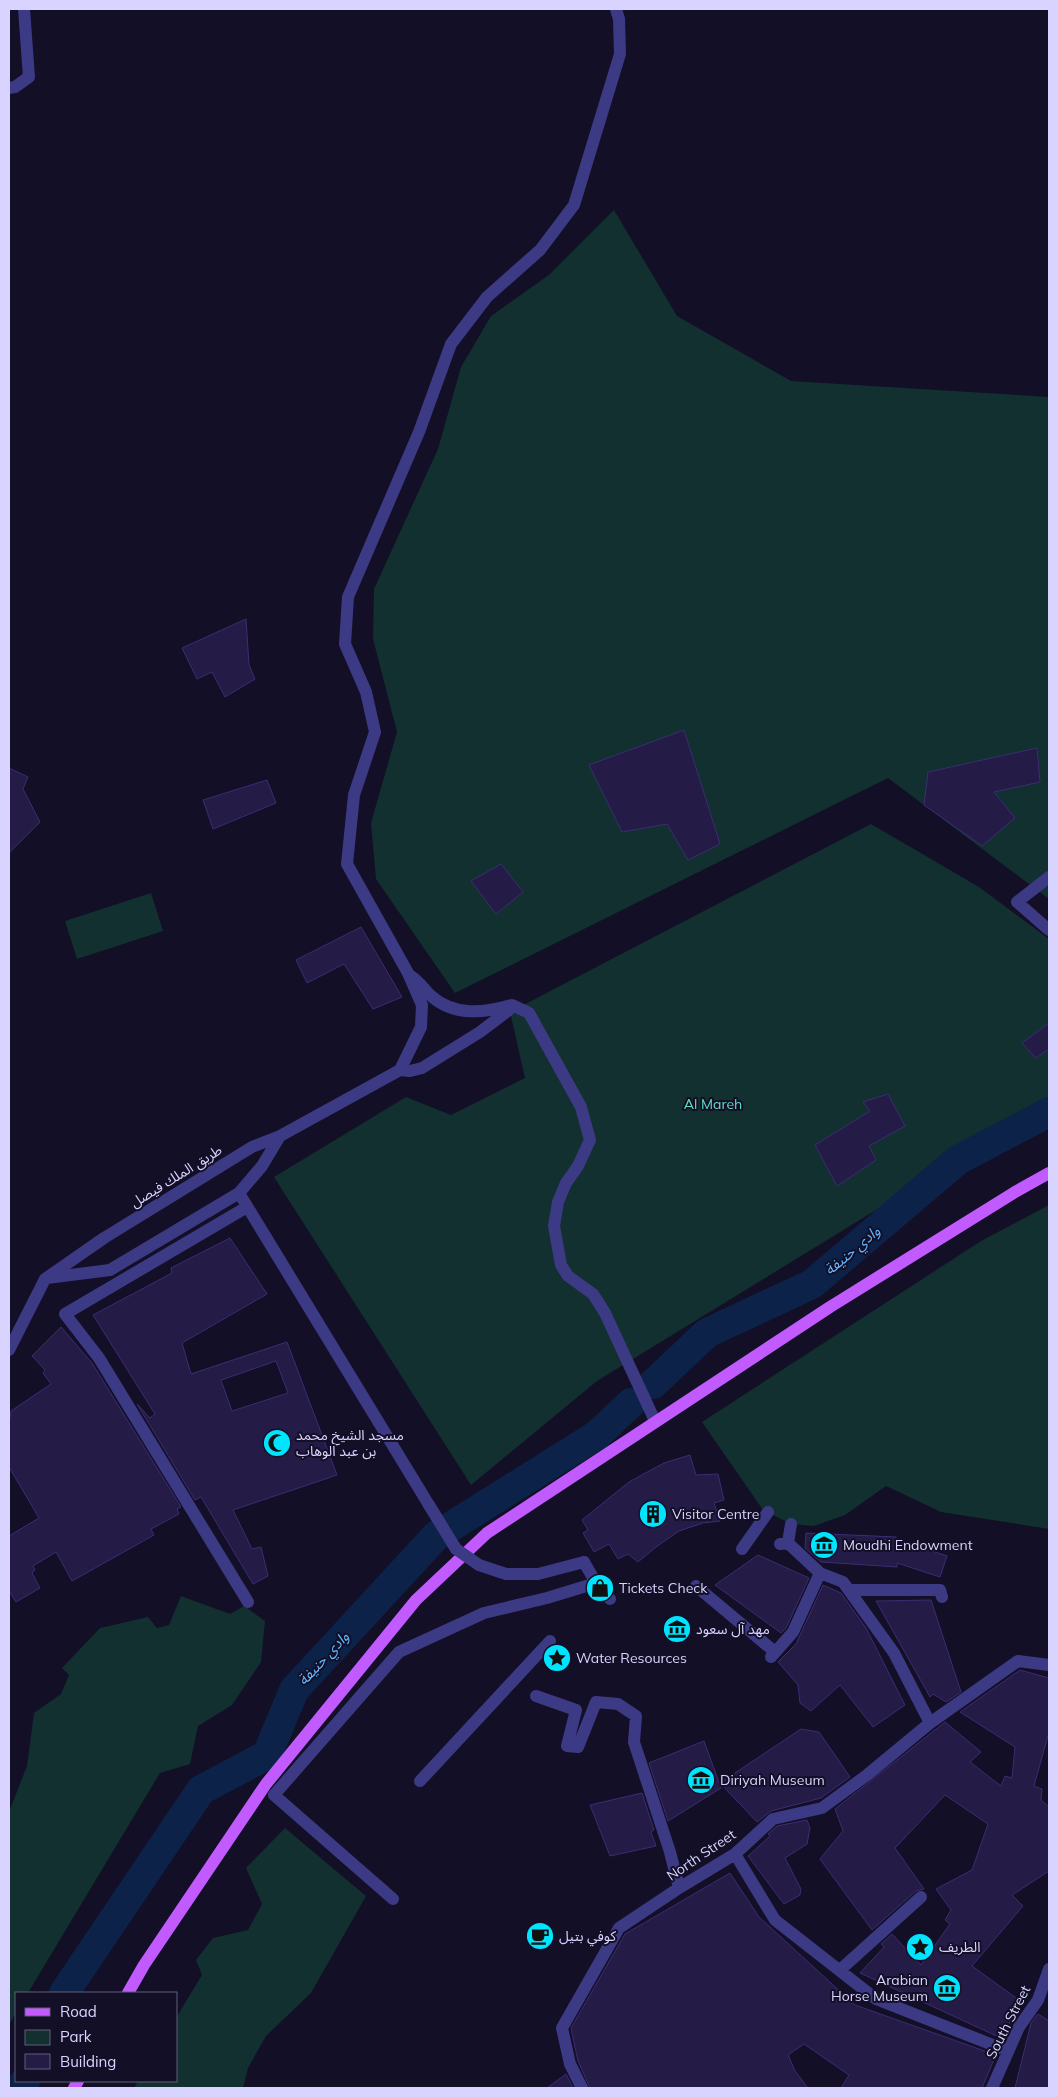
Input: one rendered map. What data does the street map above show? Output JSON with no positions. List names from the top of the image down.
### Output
{
  "streets": {
    "street": ["طريق الملك فيصل", "North Street", "South Street"]
  },
  "water": ["وادي حنيفة"],
  "parks": ["Al Mareh"],
  "places": {
    "mosque": ["مسجد الشيخ محمد بن عبد الوهاب"],
    "building": ["Visitor Centre"],
    "museum": [
      "Moudhi Endowment",
      "مهد آل سعود",
      "Diriyah Museum",
      "Arabian Horse Museum"
    ],
    "shop": ["Tickets Check"],
    "place": ["Water Resources", "الطريف"],
    "cafe": ["كوفي بتيل"]
  },
  "legend": ["Road", "Park", "Building"]
}
